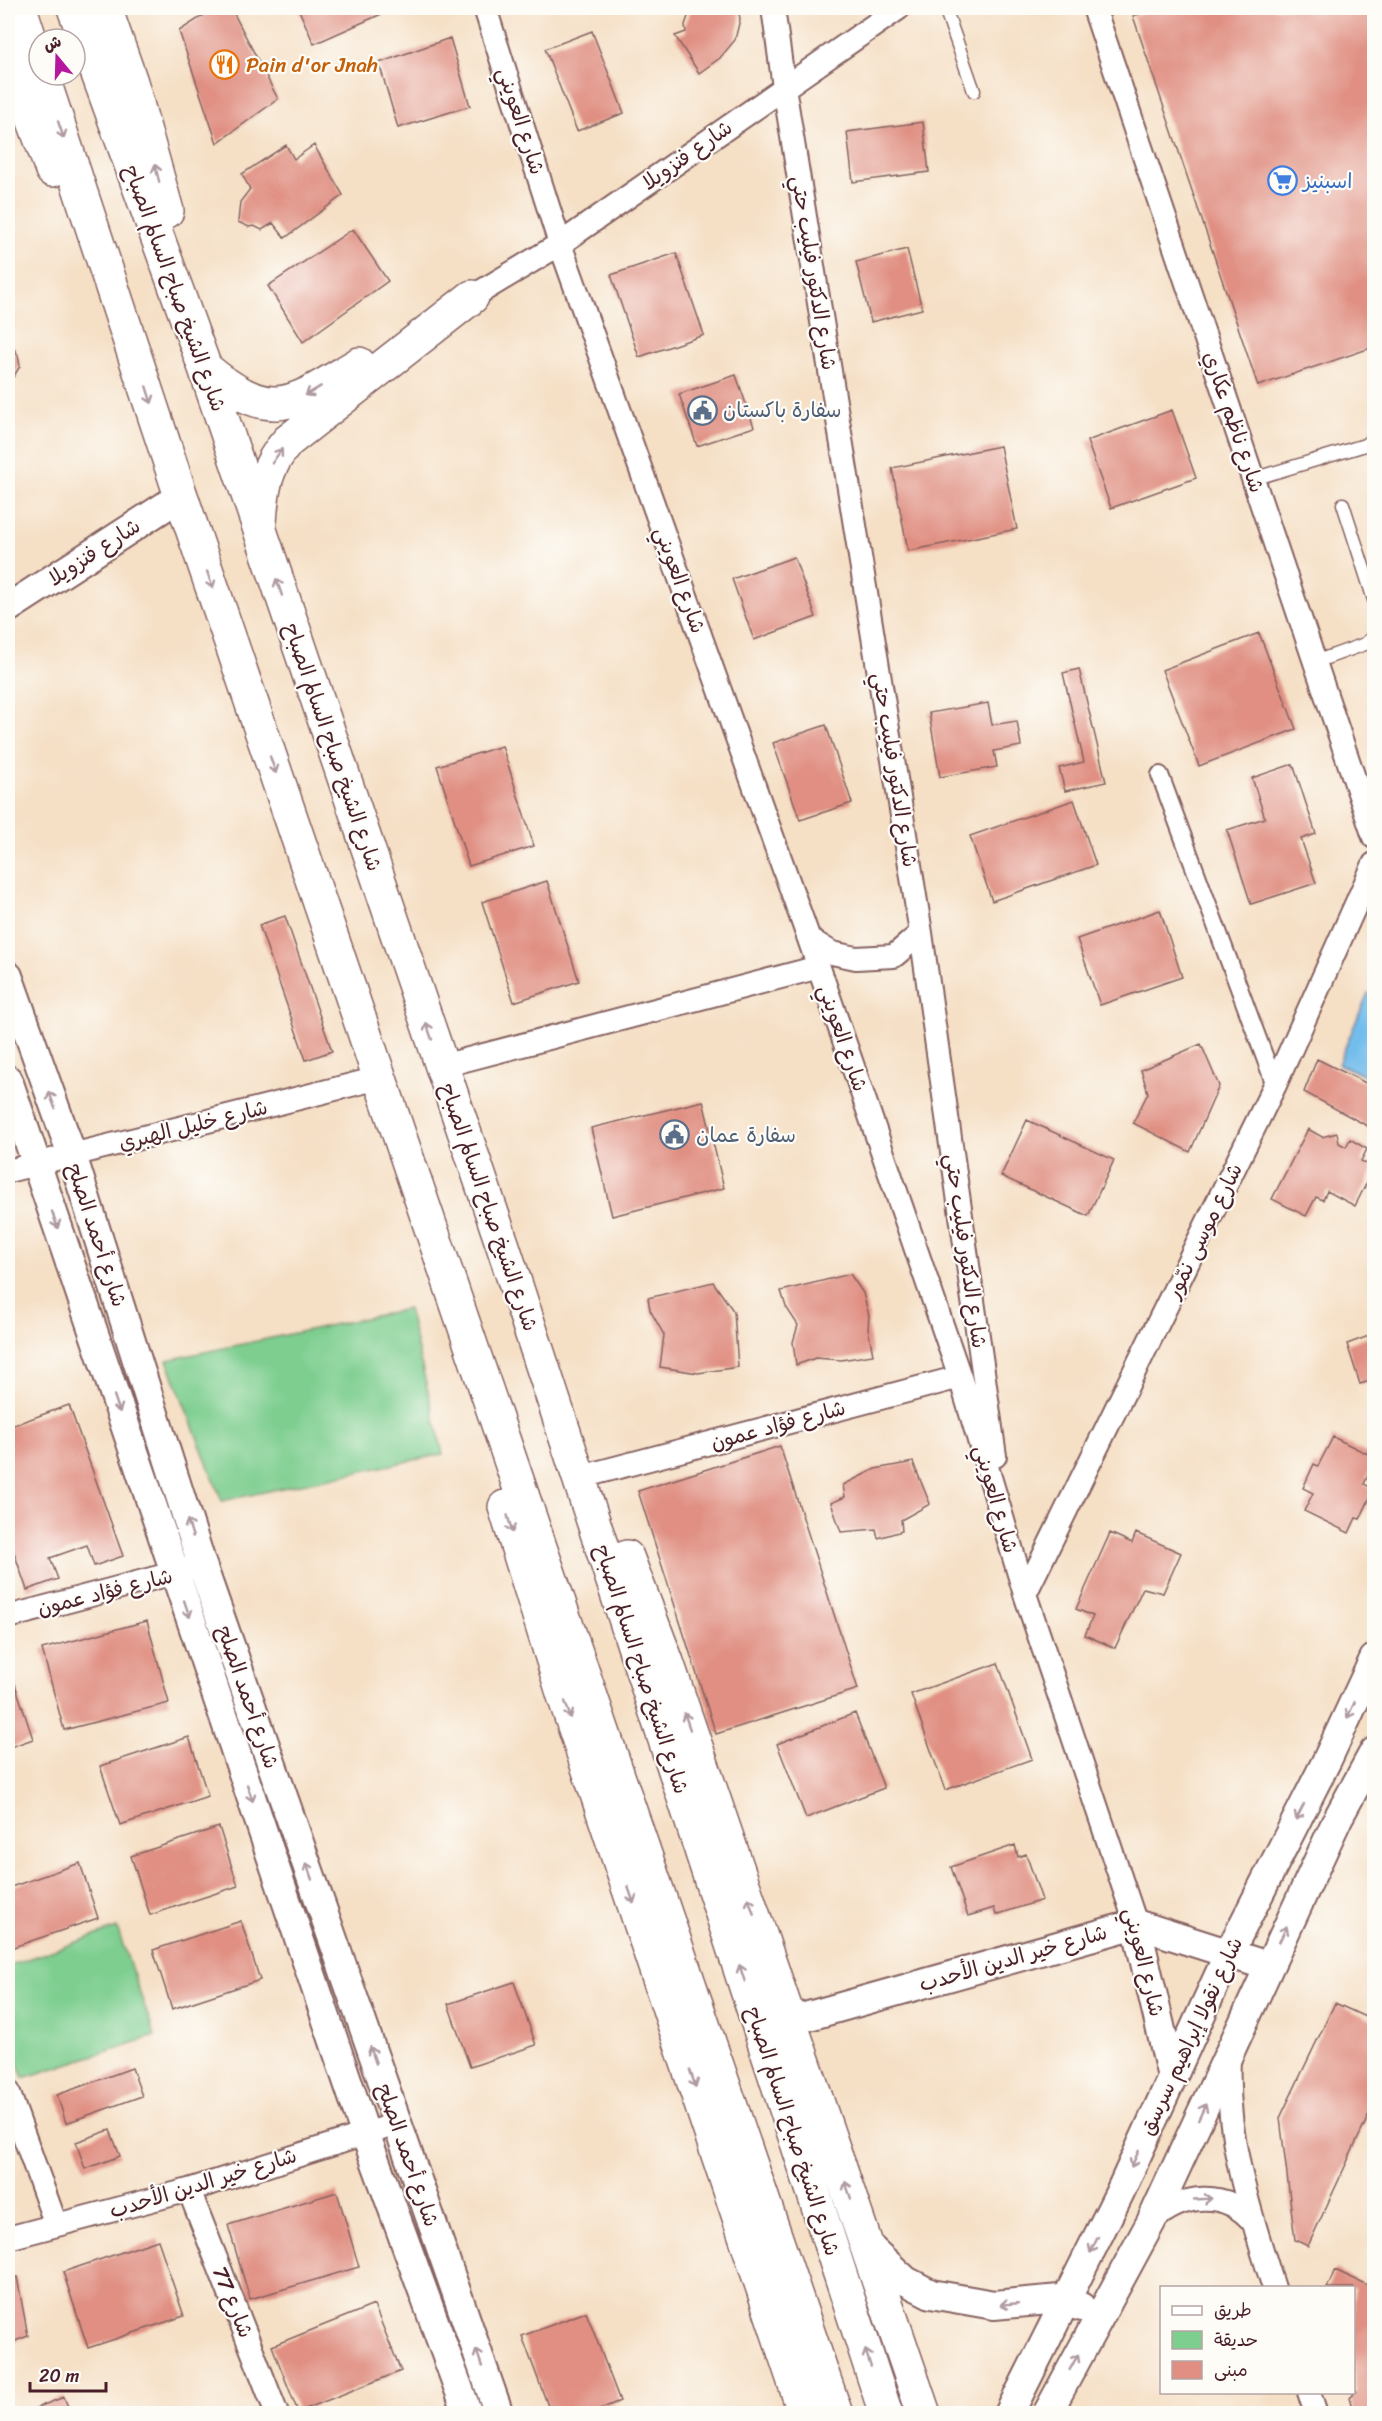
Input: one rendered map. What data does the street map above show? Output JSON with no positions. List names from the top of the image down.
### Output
{
  "streets": {
    "highway": ["شارع الشيخ صباح السالم الصباح"],
    "street": [
      "شارع العويني",
      "شارع فنزويلا",
      "شارع الدكتور فيليب حتي",
      "شارع ناظم عكاري",
      "شارع خليل الهبري",
      "شارع موسى نمّور",
      "شارع أحمد الصلح",
      "شارع فؤاد عمون",
      "شارع خير الدين الأحدب",
      "شارع نقولا إبراهيم سرسق",
      "شارع 77"
    ]
  },
  "crossings": [
    ["شارع العويني", "شارع فنزويلا"],
    ["شارع العويني", "شارع الدكتور فيليب حتي"],
    ["شارع العويني", "شارع موسى نمّور"],
    ["شارع العويني", "شارع فؤاد عمون"],
    ["شارع العويني", "شارع خير الدين الأحدب"],
    ["شارع العويني", "شارع نقولا إبراهيم سرسق"],
    ["شارع فنزويلا", "شارع الدكتور فيليب حتي"],
    ["شارع خليل الهبري", "شارع أحمد الصلح"],
    ["شارع أحمد الصلح", "شارع فؤاد عمون"],
    ["شارع أحمد الصلح", "شارع خير الدين الأحدب"],
    ["شارع خير الدين الأحدب", "شارع نقولا إبراهيم سرسق"],
    ["شارع خير الدين الأحدب", "شارع 77"]
  ],
  "places": {
    "restaurant": ["Pain d'or Jnah"],
    "supermarket": ["اسبنيز"],
    "public building": ["سفارة باكستان", "سفارة عمان"]
  },
  "legend": ["طريق", "حديقة", "مبنى"],
  "scale_bar": "20 m",
  "north": "top"
}
